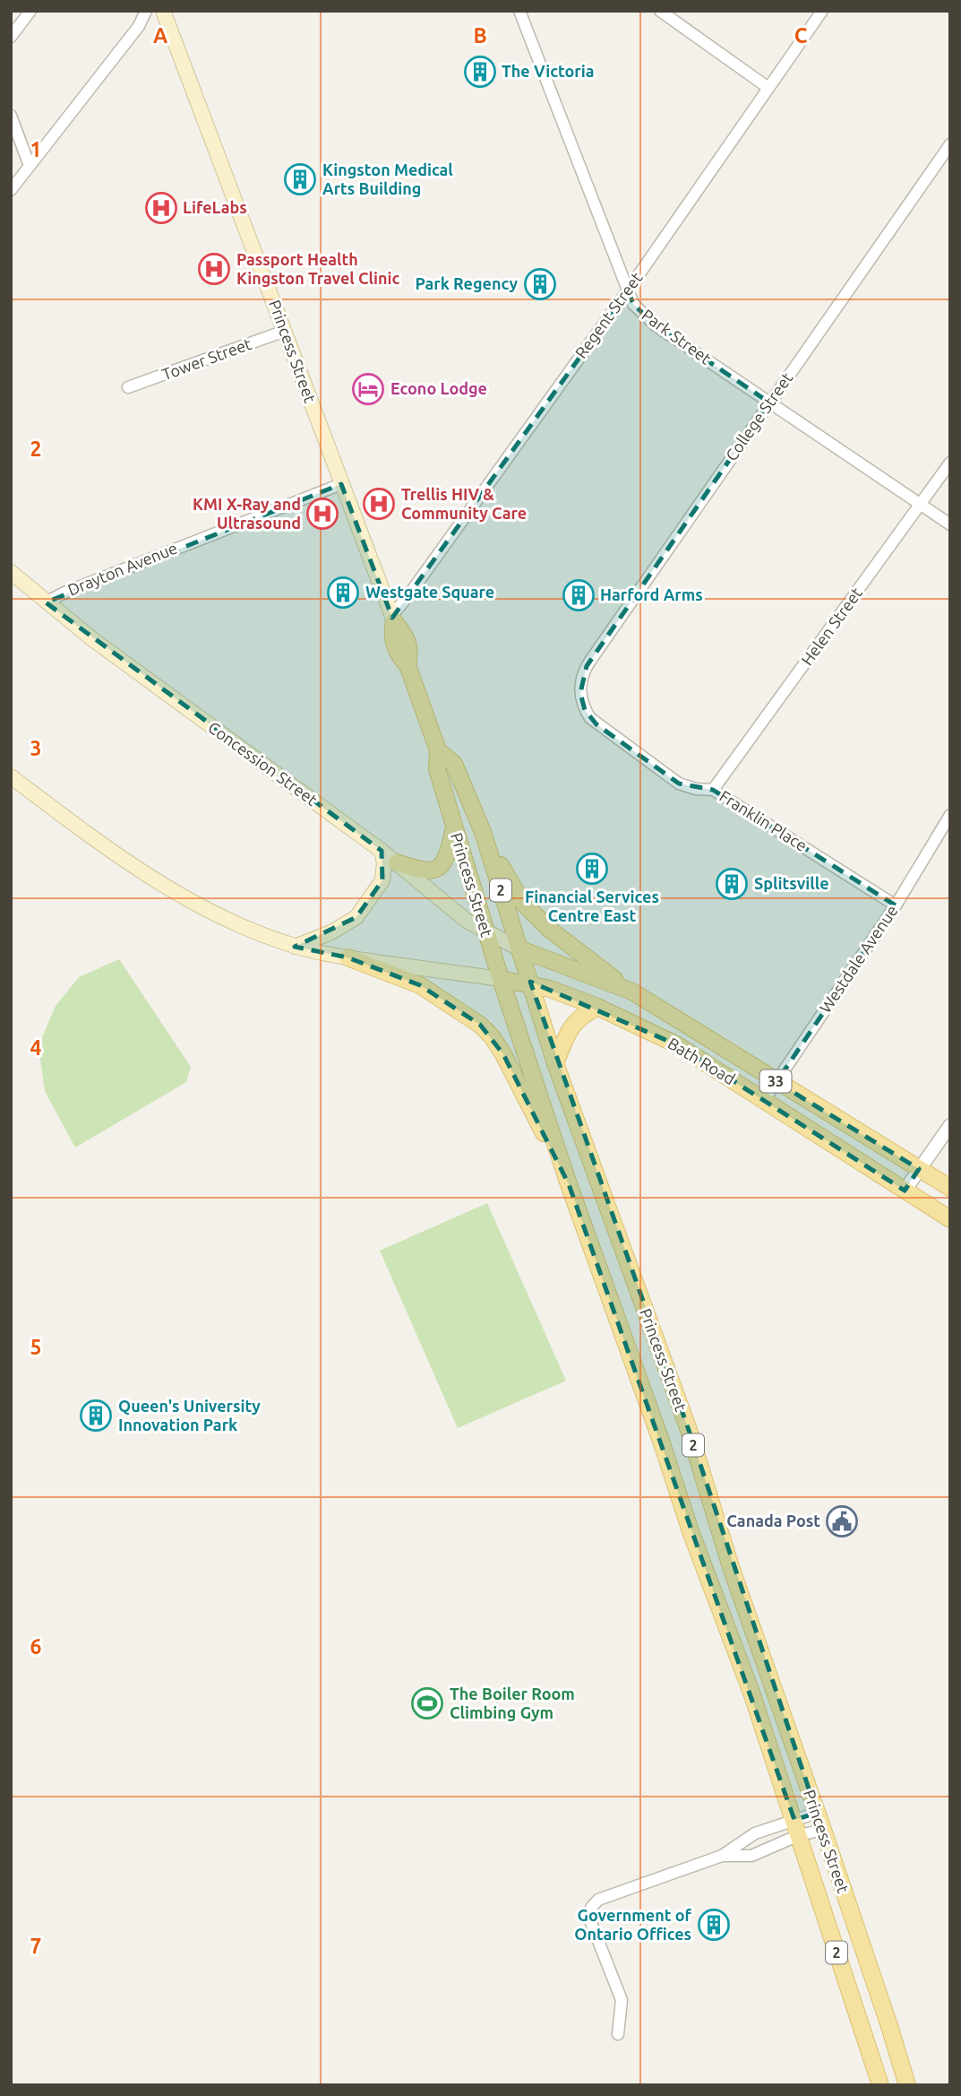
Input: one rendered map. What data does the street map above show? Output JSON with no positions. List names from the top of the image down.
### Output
{
  "streets": {
    "main road": [
      "Princess Street",
      "Concession Street",
      "2",
      "Bath Road",
      "33"
    ],
    "street": [
      "Regent Street",
      "Park Street",
      "Tower Street",
      "College Street",
      "Drayton Avenue",
      "Helen Street",
      "Franklin Place",
      "Westdale Avenue"
    ]
  },
  "crossings": [
    ["Regent Street", "Park Street"],
    ["Regent Street", "Princess Street"],
    ["Park Street", "College Street"],
    ["Park Street", "Helen Street"],
    ["Princess Street", "Tower Street"],
    ["Princess Street", "Drayton Avenue"],
    ["Princess Street", "Concession Street"],
    ["Princess Street", "Bath Road"],
    ["College Street", "Franklin Place"],
    ["Drayton Avenue", "Concession Street"],
    ["Helen Street", "Franklin Place"],
    ["Concession Street", "Bath Road"],
    ["Franklin Place", "Westdale Avenue"],
    ["Westdale Avenue", "Bath Road"]
  ],
  "places": {
    "building": [
      "The Victoria",
      "Kingston Medical Arts Building",
      "Park Regency",
      "Westgate Square",
      "Harford Arms",
      "Financial Services Centre East",
      "Splitsville",
      "Queen's University Innovation Park",
      "Government of Ontario Offices"
    ],
    "hospital": [
      "LifeLabs",
      "Passport Health Kingston Travel Clinic",
      "Trellis HIV & Community Care",
      "KMI X-Ray and Ultrasound"
    ],
    "hotel": ["Econo Lodge"],
    "public building": ["Canada Post"],
    "sports": ["The Boiler Room Climbing Gym"]
  },
  "grid": {
    "columns": ["A", "B", "C"],
    "rows": [
      "1",
      "2",
      "3",
      "4",
      "5",
      "6",
      "7"
    ]
  }
}
